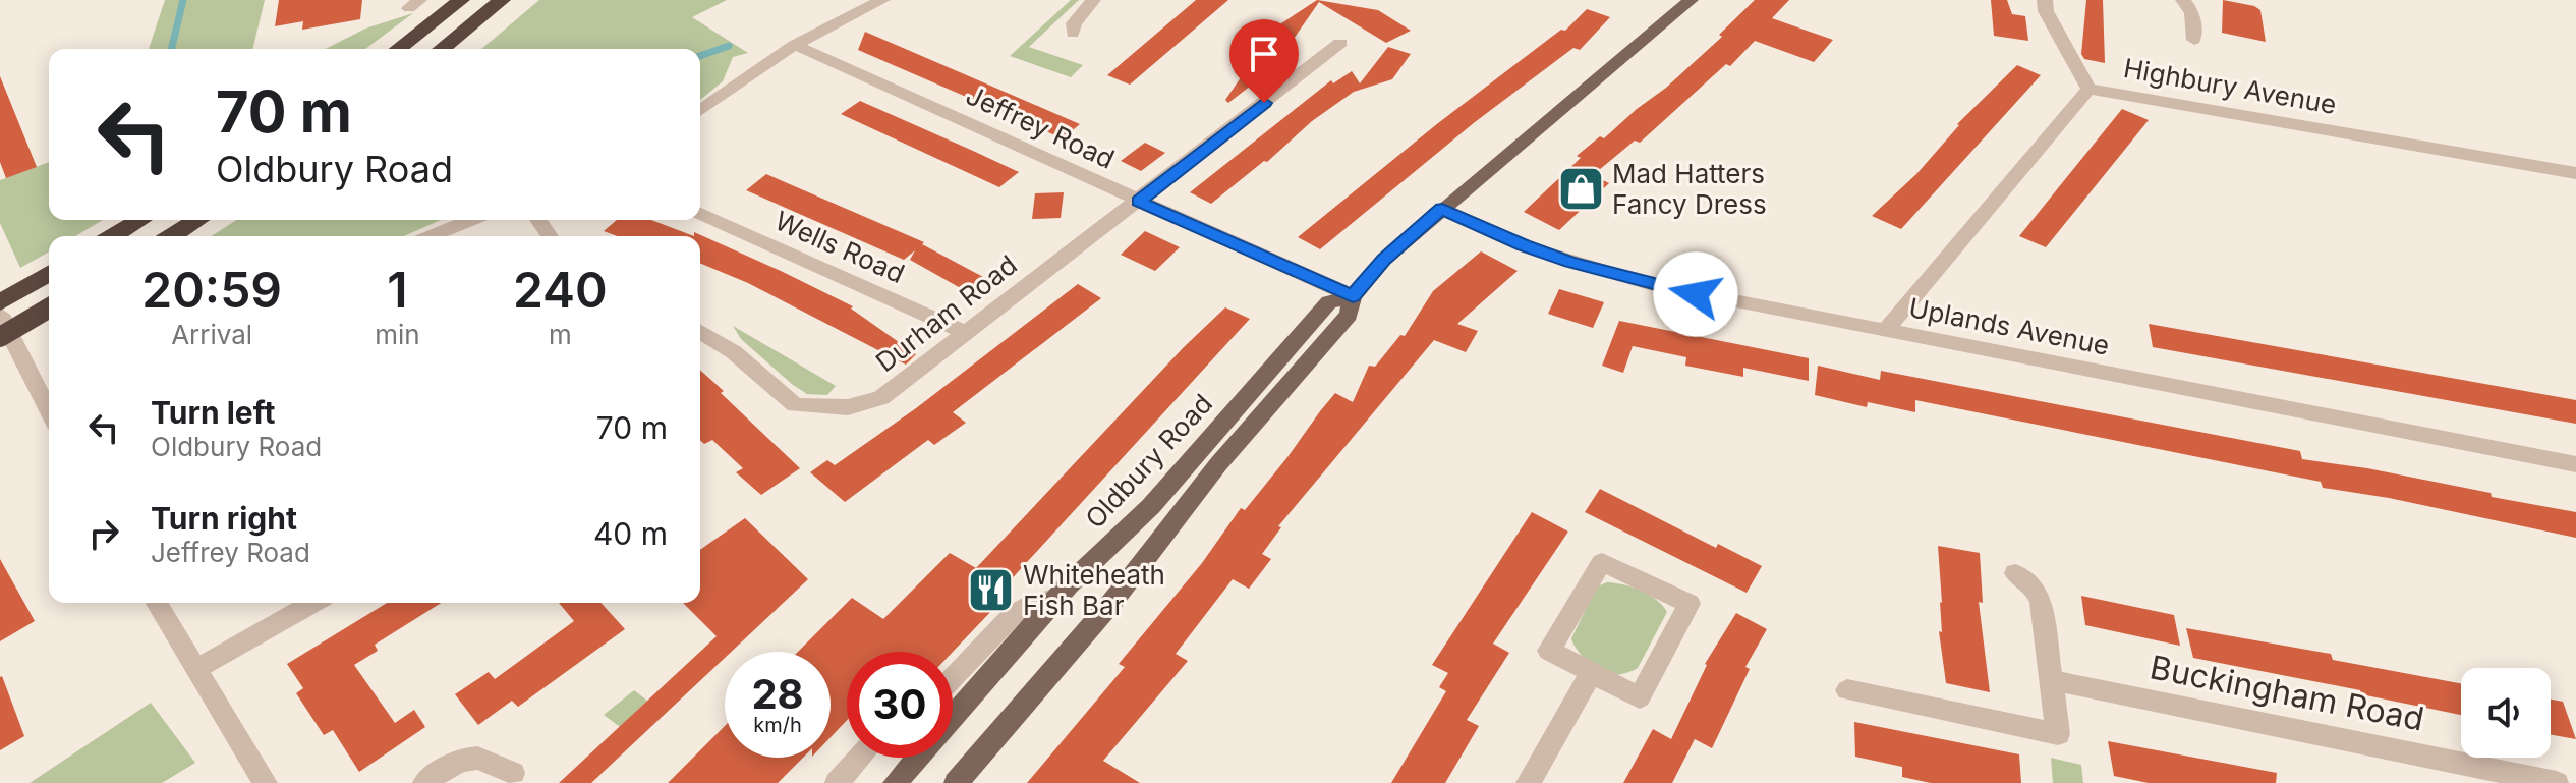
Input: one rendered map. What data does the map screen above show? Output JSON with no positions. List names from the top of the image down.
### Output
{
  "streets": {
    "main road": ["Oldbury Road"],
    "street": [
      "Highbury Avenue",
      "Jeffrey Road",
      "Wells Road",
      "Durham Road",
      "Uplands Avenue",
      "Buckingham Road"
    ]
  },
  "crossings": [
    ["Highbury Avenue", "Uplands Avenue"],
    ["Jeffrey Road", "Durham Road"],
    ["Jeffrey Road", "Oldbury Road"],
    ["Wells Road", "Durham Road"],
    ["Uplands Avenue", "Oldbury Road"]
  ],
  "places": {
    "shop": ["Mad Hatters Fancy Dress"],
    "restaurant": ["Whiteheath Fish Bar"]
  },
  "page": {
    "turn": ["70 m", "Oldbury Road"],
    "eta": [
      "20:59",
      "Arrival",
      "1",
      "min",
      "240",
      "m"
    ],
    "list": [
      {
        "name": "Turn left",
        "note": "Oldbury Road",
        "value": "70 m"
      },
      {
        "name": "Turn right",
        "note": "Jeffrey Road",
        "value": "40 m"
      }
    ],
    "speed": "28 km/h",
    "limit": "30"
  }
}
